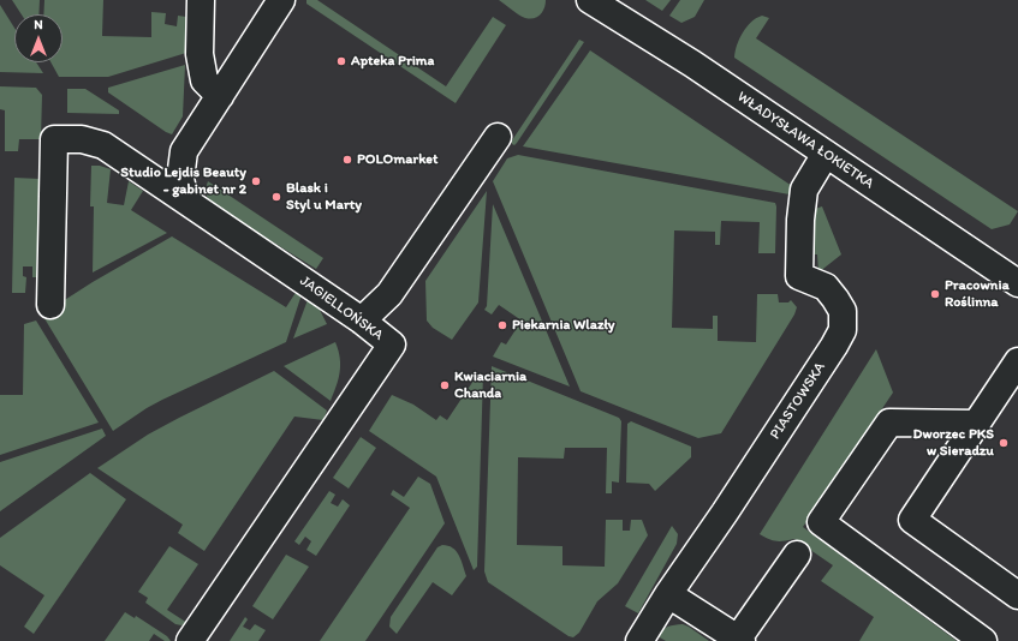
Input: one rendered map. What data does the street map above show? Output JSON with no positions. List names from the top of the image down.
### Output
{
  "streets": {
    "street": ["WŁADYSŁAWA ŁOKIETKA", "JAGIELLOŃSKA", "PIASTOWSKA"]
  },
  "crossings": [
    ["WŁADYSŁAWA ŁOKIETKA", "PIASTOWSKA"]
  ],
  "places": [
    "Apteka Prima",
    "POLOmarket",
    "Studio Lejdis Beauty - gabinet nr 2",
    "Blask i Styl u Marty",
    "Pracownia Roślinna",
    "Piekarnia Wlazły",
    "Kwiaciarnia Chanda",
    "Dworzec PKS w Sieradzu"
  ],
  "north": "top"
}
